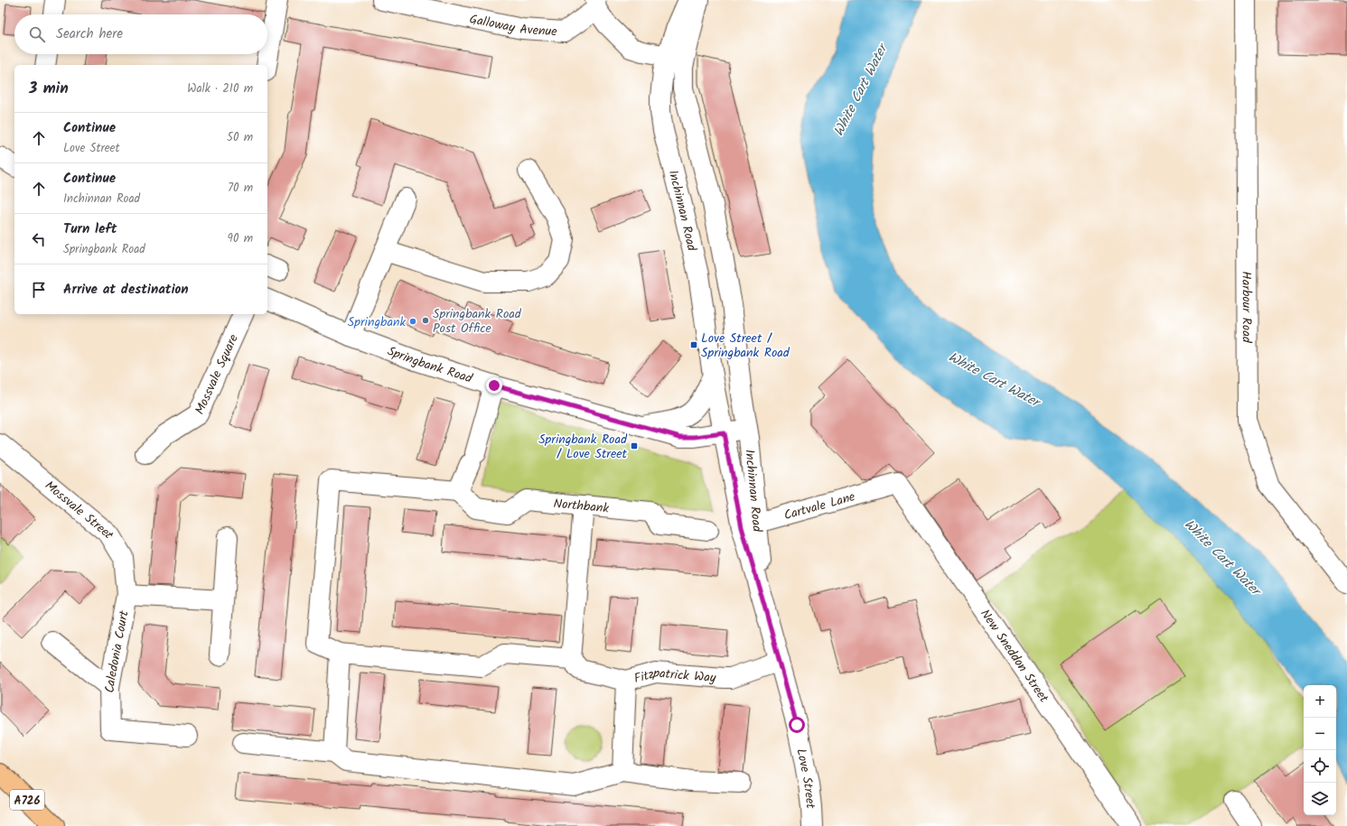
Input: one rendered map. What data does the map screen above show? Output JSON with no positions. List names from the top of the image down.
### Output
{
  "streets": {
    "main road": ["A726"],
    "street": [
      "Galloway Avenue",
      "Inchinnan Road",
      "Harbour Road",
      "Springbank Road",
      "Mossvale Square",
      "Northbank",
      "Cartvale Lane",
      "Mossvale Street",
      "Caledonia Court",
      "New Sneddon Street",
      "Fitzpatrick Way",
      "Love Street"
    ]
  },
  "crossings": [
    ["Inchinnan Road", "Springbank Road"],
    ["Inchinnan Road", "Cartvale Lane"],
    ["Inchinnan Road", "Love Street"],
    ["Cartvale Lane", "New Sneddon Street"],
    ["Mossvale Street", "Caledonia Court"],
    ["Fitzpatrick Way", "Love Street"]
  ],
  "water": ["White Cart Water"],
  "places": {
    "other": ["Springbank Road Post Office", "Springbank"],
    "transit": ["Love Street / Springbank Road", "Springbank Road / Love Street"]
  },
  "page": {
    "search": "Search here",
    "heading": ["3 min", "Walk · 210 m"],
    "list": [
      ["Continue", "Love Street", "50 m"],
      ["Continue", "Inchinnan Road", "70 m"],
      ["Turn left", "Springbank Road", "90 m"],
      "Arrive at destination"
    ],
    "map_buttons": ["+", "−"]
  }
}
